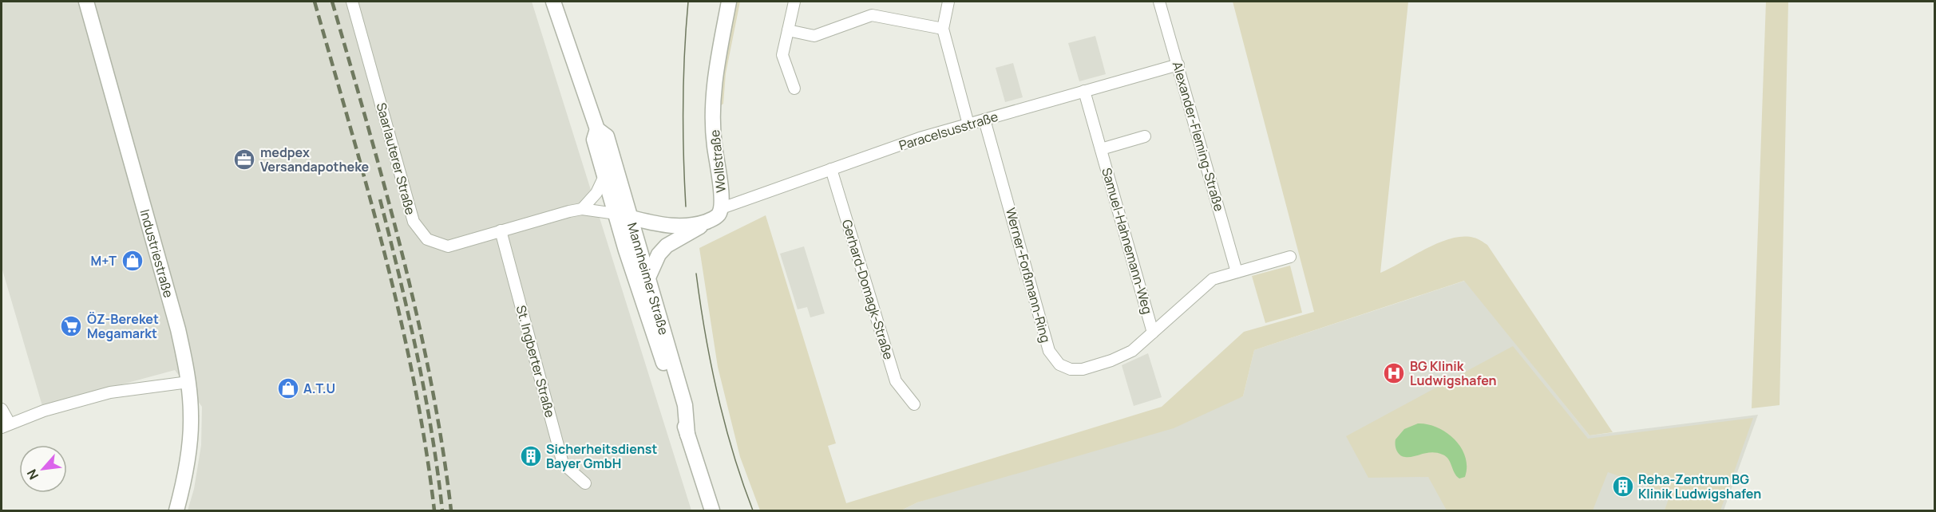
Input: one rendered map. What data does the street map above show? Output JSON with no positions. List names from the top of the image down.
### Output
{
  "streets": {
    "street": [
      "Paracelsusstraße",
      "Alexander-Fleming-Straße",
      "Saarlauterer Straße",
      "Wollstraße",
      "Samuel-Hahnemann-Weg",
      "Industriestraße",
      "Werner-Forßmann-Ring",
      "Mannheimer Straße",
      "Gerhard-Domagk-Straße",
      "St. Ingberter Straße"
    ]
  },
  "crossings": [
    ["Paracelsusstraße", "Alexander-Fleming-Straße"],
    ["Paracelsusstraße", "Wollstraße"],
    ["Paracelsusstraße", "Samuel-Hahnemann-Weg"],
    ["Paracelsusstraße", "Werner-Forßmann-Ring"],
    ["Paracelsusstraße", "Gerhard-Domagk-Straße"],
    ["Alexander-Fleming-Straße", "Werner-Forßmann-Ring"],
    ["Saarlauterer Straße", "Mannheimer Straße"],
    ["Saarlauterer Straße", "St. Ingberter Straße"],
    ["Samuel-Hahnemann-Weg", "Werner-Forßmann-Ring"]
  ],
  "places": {
    "office": ["medpex Versandapotheke"],
    "shop": ["M+T", "A.T.U"],
    "supermarket": ["ÖZ-Bereket Megamarkt"],
    "hospital": ["BG Klinik Ludwigshafen"],
    "building": ["Sicherheitsdienst Bayer GmbH", "Reha-Zentrum BG Klinik Ludwigshafen"]
  },
  "north": "bottom left"
}
